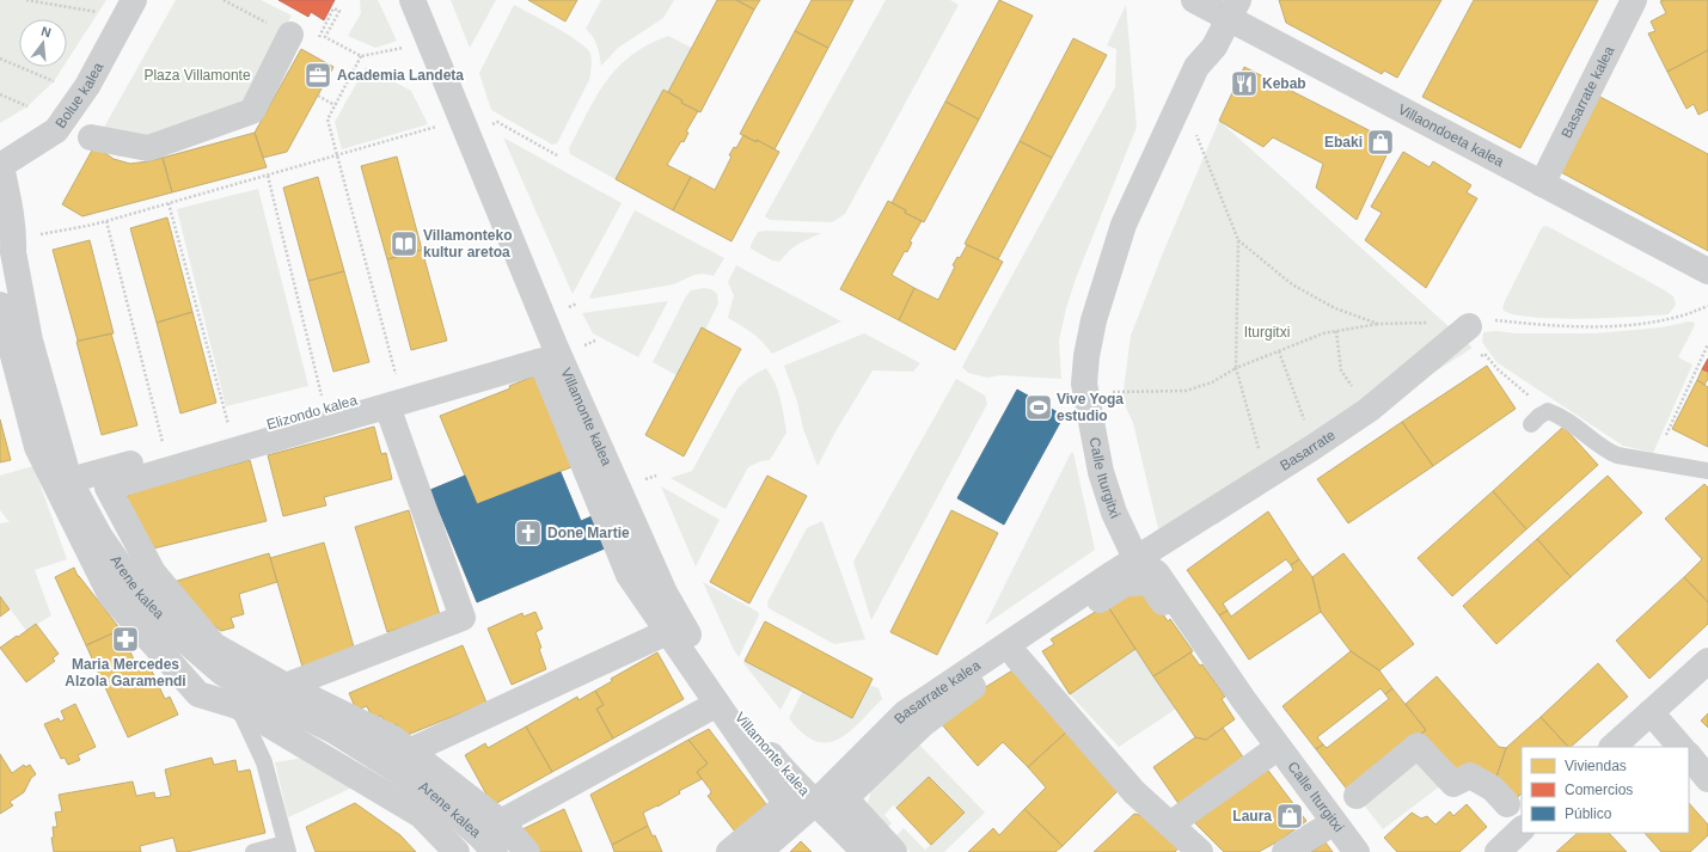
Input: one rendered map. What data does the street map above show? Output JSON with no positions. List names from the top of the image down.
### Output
{
  "streets": {
    "street": [
      "Basarrate kalea",
      "Bolue kalea",
      "Villaondoeta kalea",
      "Elizondo kalea",
      "Villamonte kalea",
      "Basarrate",
      "Calle Iturgitxi",
      "Arene kalea"
    ]
  },
  "crossings": [
    ["Basarrate kalea", "Villaondoeta kalea"],
    ["Basarrate kalea", "Villamonte kalea"],
    ["Basarrate kalea", "Basarrate"],
    ["Basarrate kalea", "Calle Iturgitxi"],
    ["Bolue kalea", "Arene kalea"],
    ["Villaondoeta kalea", "Calle Iturgitxi"],
    ["Elizondo kalea", "Villamonte kalea"],
    ["Elizondo kalea", "Arene kalea"],
    ["Basarrate", "Calle Iturgitxi"]
  ],
  "parks": ["Plaza Villamonte", "Iturgitxi"],
  "places": {
    "office": ["Academia Landeta"],
    "restaurant": ["Kebab"],
    "shop": ["Ebaki", "Laura"],
    "library": ["Villamonteko kultur aretoa"],
    "sports": ["Vive Yoga estudio"],
    "church": ["Done Martie"],
    "pharmacy": ["Maria Mercedes Alzola Garamendi"]
  },
  "legend": ["Viviendas", "Comercios", "Público"],
  "north": "top"
}
